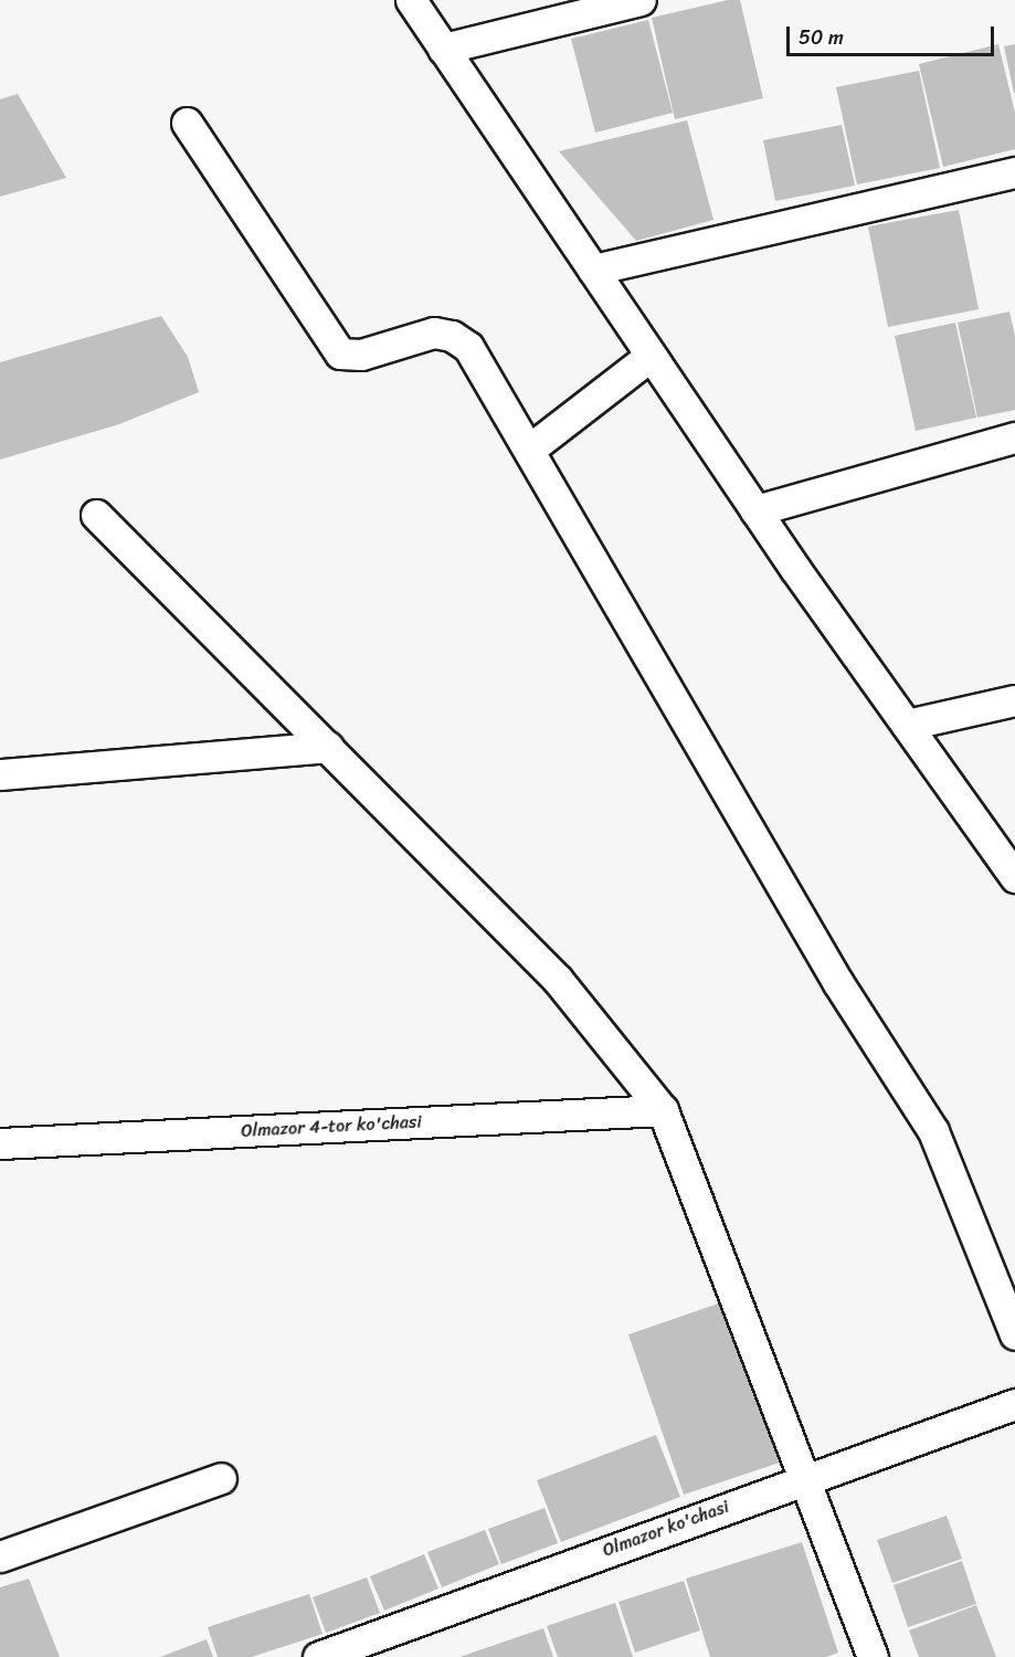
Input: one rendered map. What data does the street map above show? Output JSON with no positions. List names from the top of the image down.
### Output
{
  "streets": {
    "street": ["Olmazor 4-tor ko'chasi", "Olmazor ko'chasi"]
  },
  "scale_bar": "50 m"
}
